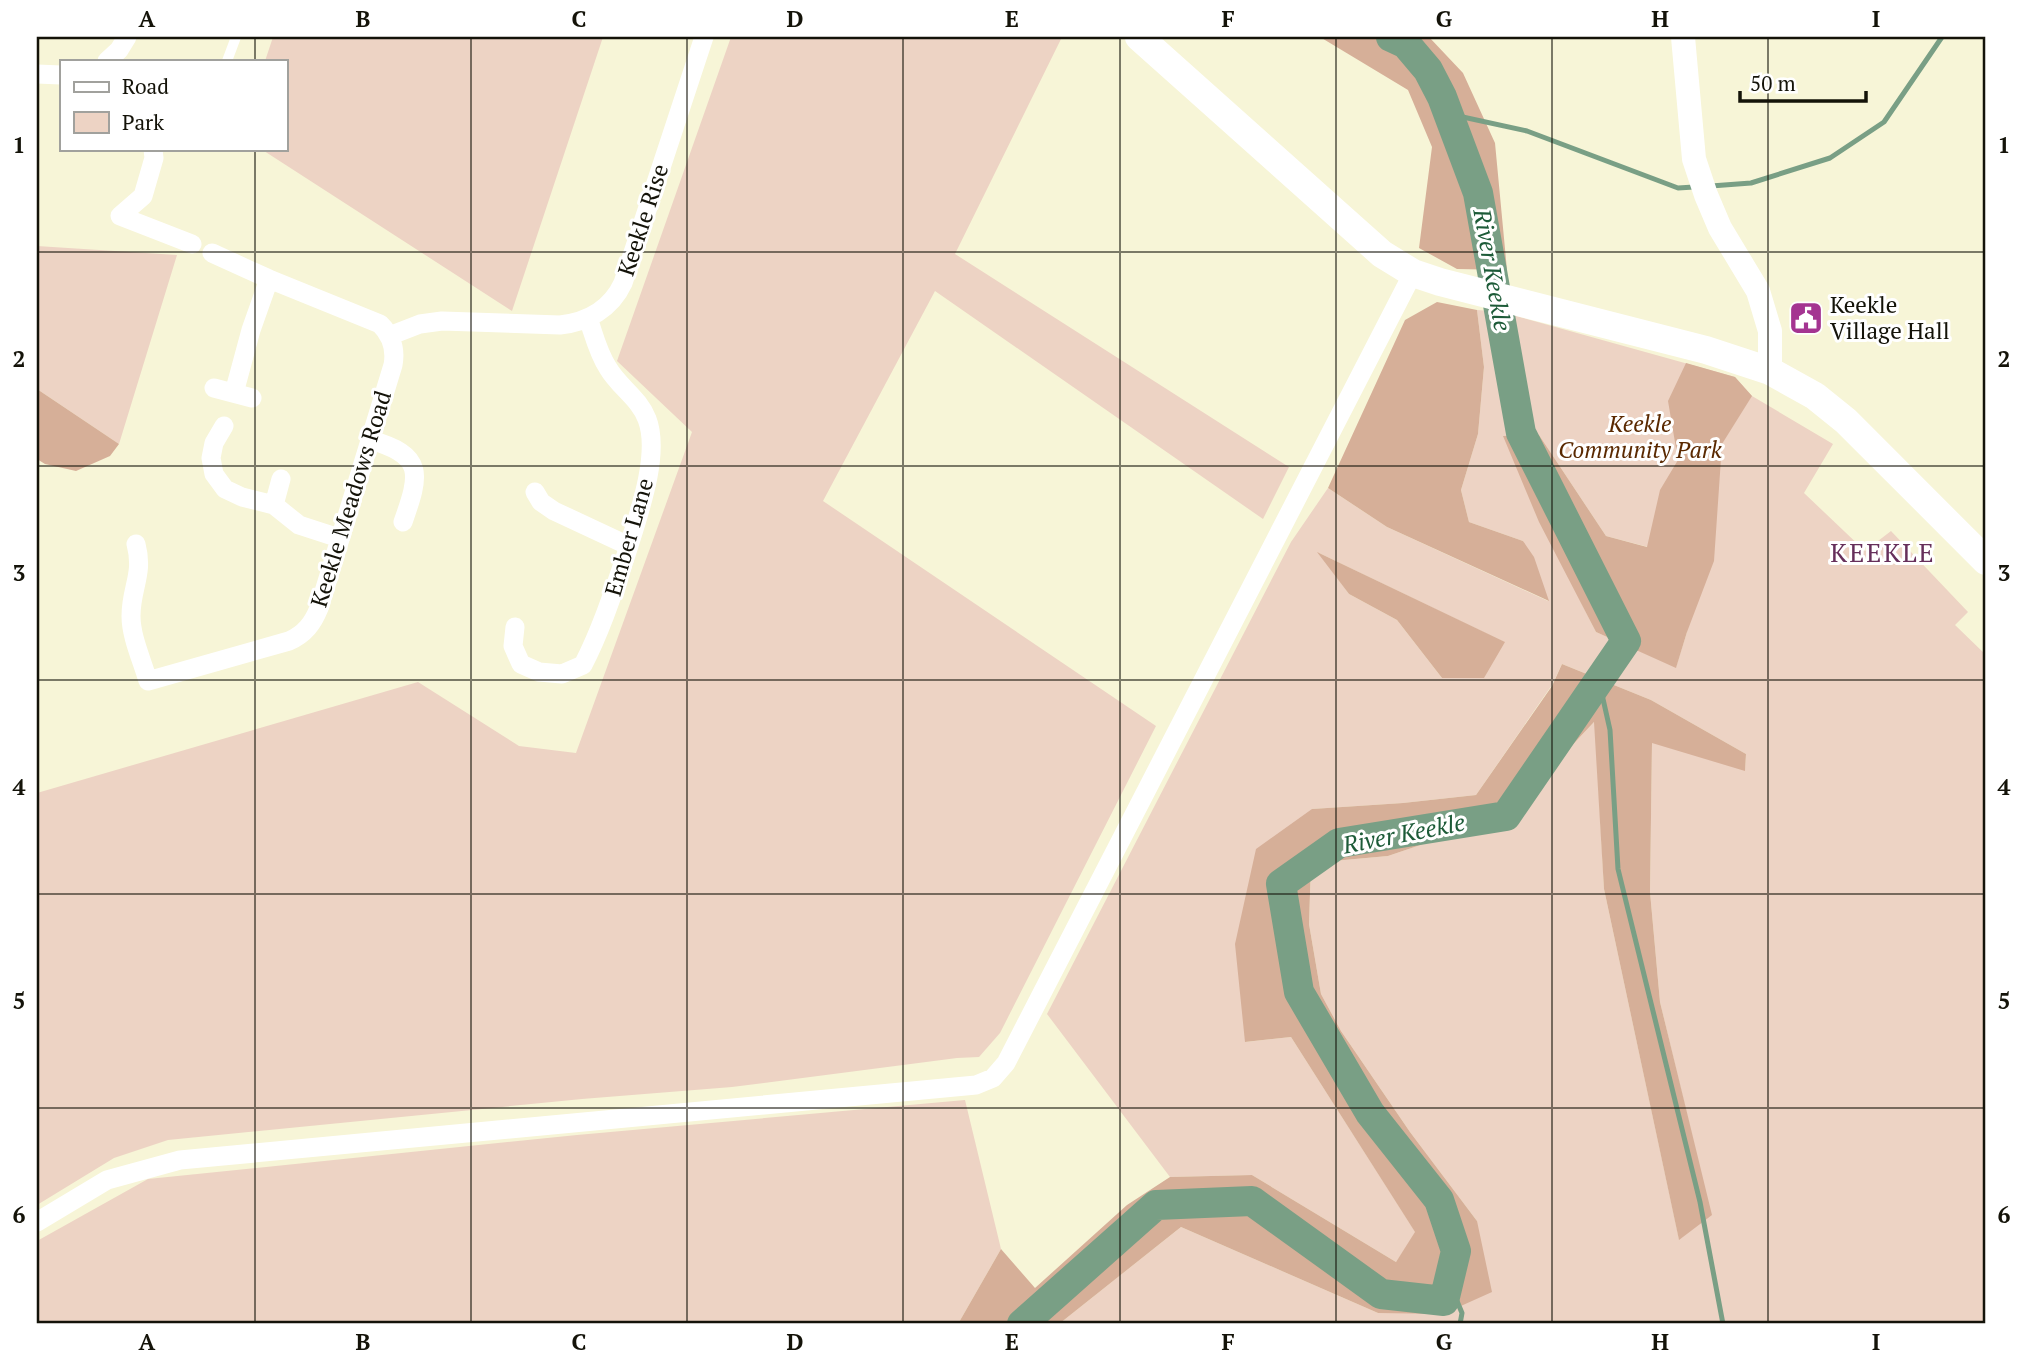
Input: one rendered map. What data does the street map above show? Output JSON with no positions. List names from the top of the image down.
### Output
{
  "streets": {
    "street": ["Keekle Rise", "Keekle Meadows Road", "Ember Lane"]
  },
  "crossings": [
    ["Keekle Rise", "Keekle Meadows Road"],
    ["Keekle Rise", "Ember Lane"]
  ],
  "districts": ["KEEKLE"],
  "water": ["River Keekle"],
  "parks": ["Keekle Community Park"],
  "places": {
    "public building": ["Keekle Village Hall"]
  },
  "legend": ["Road", "Park"],
  "scale_bar": "50 m",
  "grid": {
    "columns": [
      "A",
      "B",
      "C",
      "D",
      "E",
      "F",
      "G",
      "H",
      "I"
    ],
    "rows": [
      "1",
      "2",
      "3",
      "4",
      "5",
      "6"
    ]
  }
}
